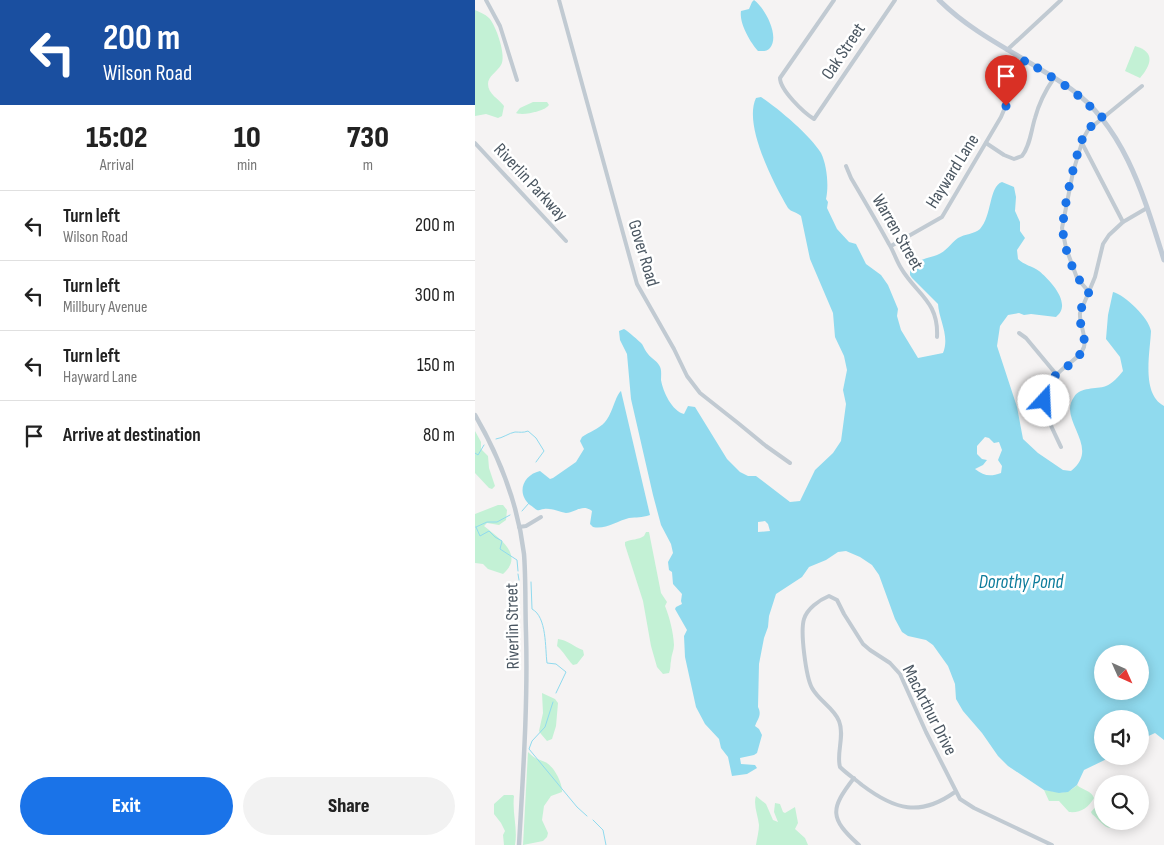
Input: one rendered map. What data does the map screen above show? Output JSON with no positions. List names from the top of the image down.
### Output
{
  "streets": {
    "street": [
      "Oak Street",
      "Hayward Lane",
      "Riverlin Parkway",
      "Warren Street",
      "Gover Road",
      "Riverlin Street",
      "MacArthur Drive"
    ]
  },
  "crossings": [
    ["Hayward Lane", "Warren Street"]
  ],
  "water": ["Dorothy Pond"],
  "north": "bottom right",
  "page": {
    "turn": ["200 m", "Wilson Road"],
    "eta": [
      "15:02",
      "Arrival",
      "10",
      "min",
      "730",
      "m"
    ],
    "list": [
      {
        "name": "Turn left",
        "note": "Wilson Road",
        "value": "200 m"
      },
      {
        "name": "Turn left",
        "note": "Millbury Avenue",
        "value": "300 m"
      },
      {
        "name": "Turn left",
        "note": "Hayward Lane",
        "value": "150 m"
      },
      {
        "name": "Arrive at destination",
        "value": "80 m"
      }
    ],
    "buttons": ["Exit", "Share"]
  }
}
